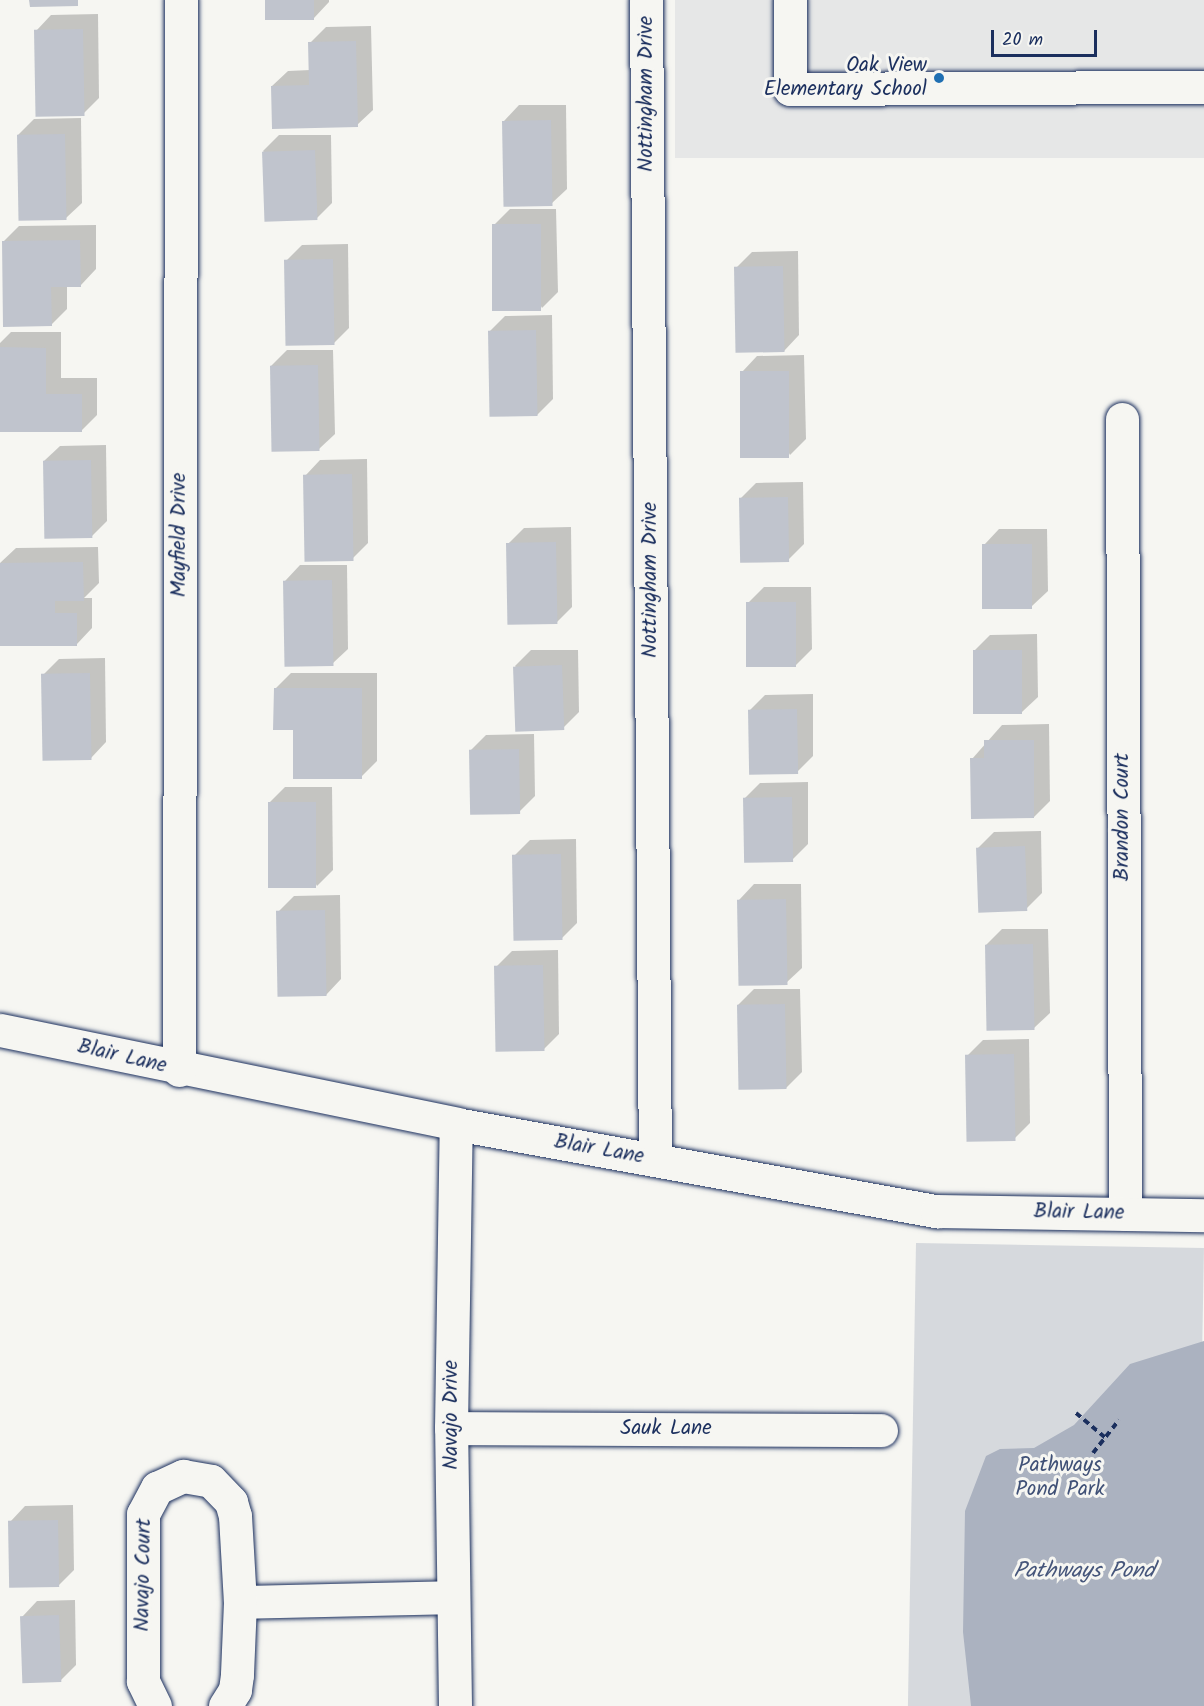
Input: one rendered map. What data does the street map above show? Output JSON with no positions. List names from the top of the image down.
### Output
{
  "streets": {
    "street": [
      "Nottingham Drive",
      "Mayfield Drive",
      "Brandon Court",
      "Blair Lane",
      "Navajo Drive",
      "Sauk Lane",
      "Navajo Court"
    ]
  },
  "crossings": [
    ["Nottingham Drive", "Blair Lane"],
    ["Mayfield Drive", "Blair Lane"],
    ["Brandon Court", "Blair Lane"],
    ["Blair Lane", "Navajo Drive"],
    ["Navajo Drive", "Sauk Lane"]
  ],
  "water": ["Pathways Pond"],
  "parks": ["Pathways Pond Park"],
  "places": ["Oak View Elementary School"],
  "scale_bar": "20 m"
}
